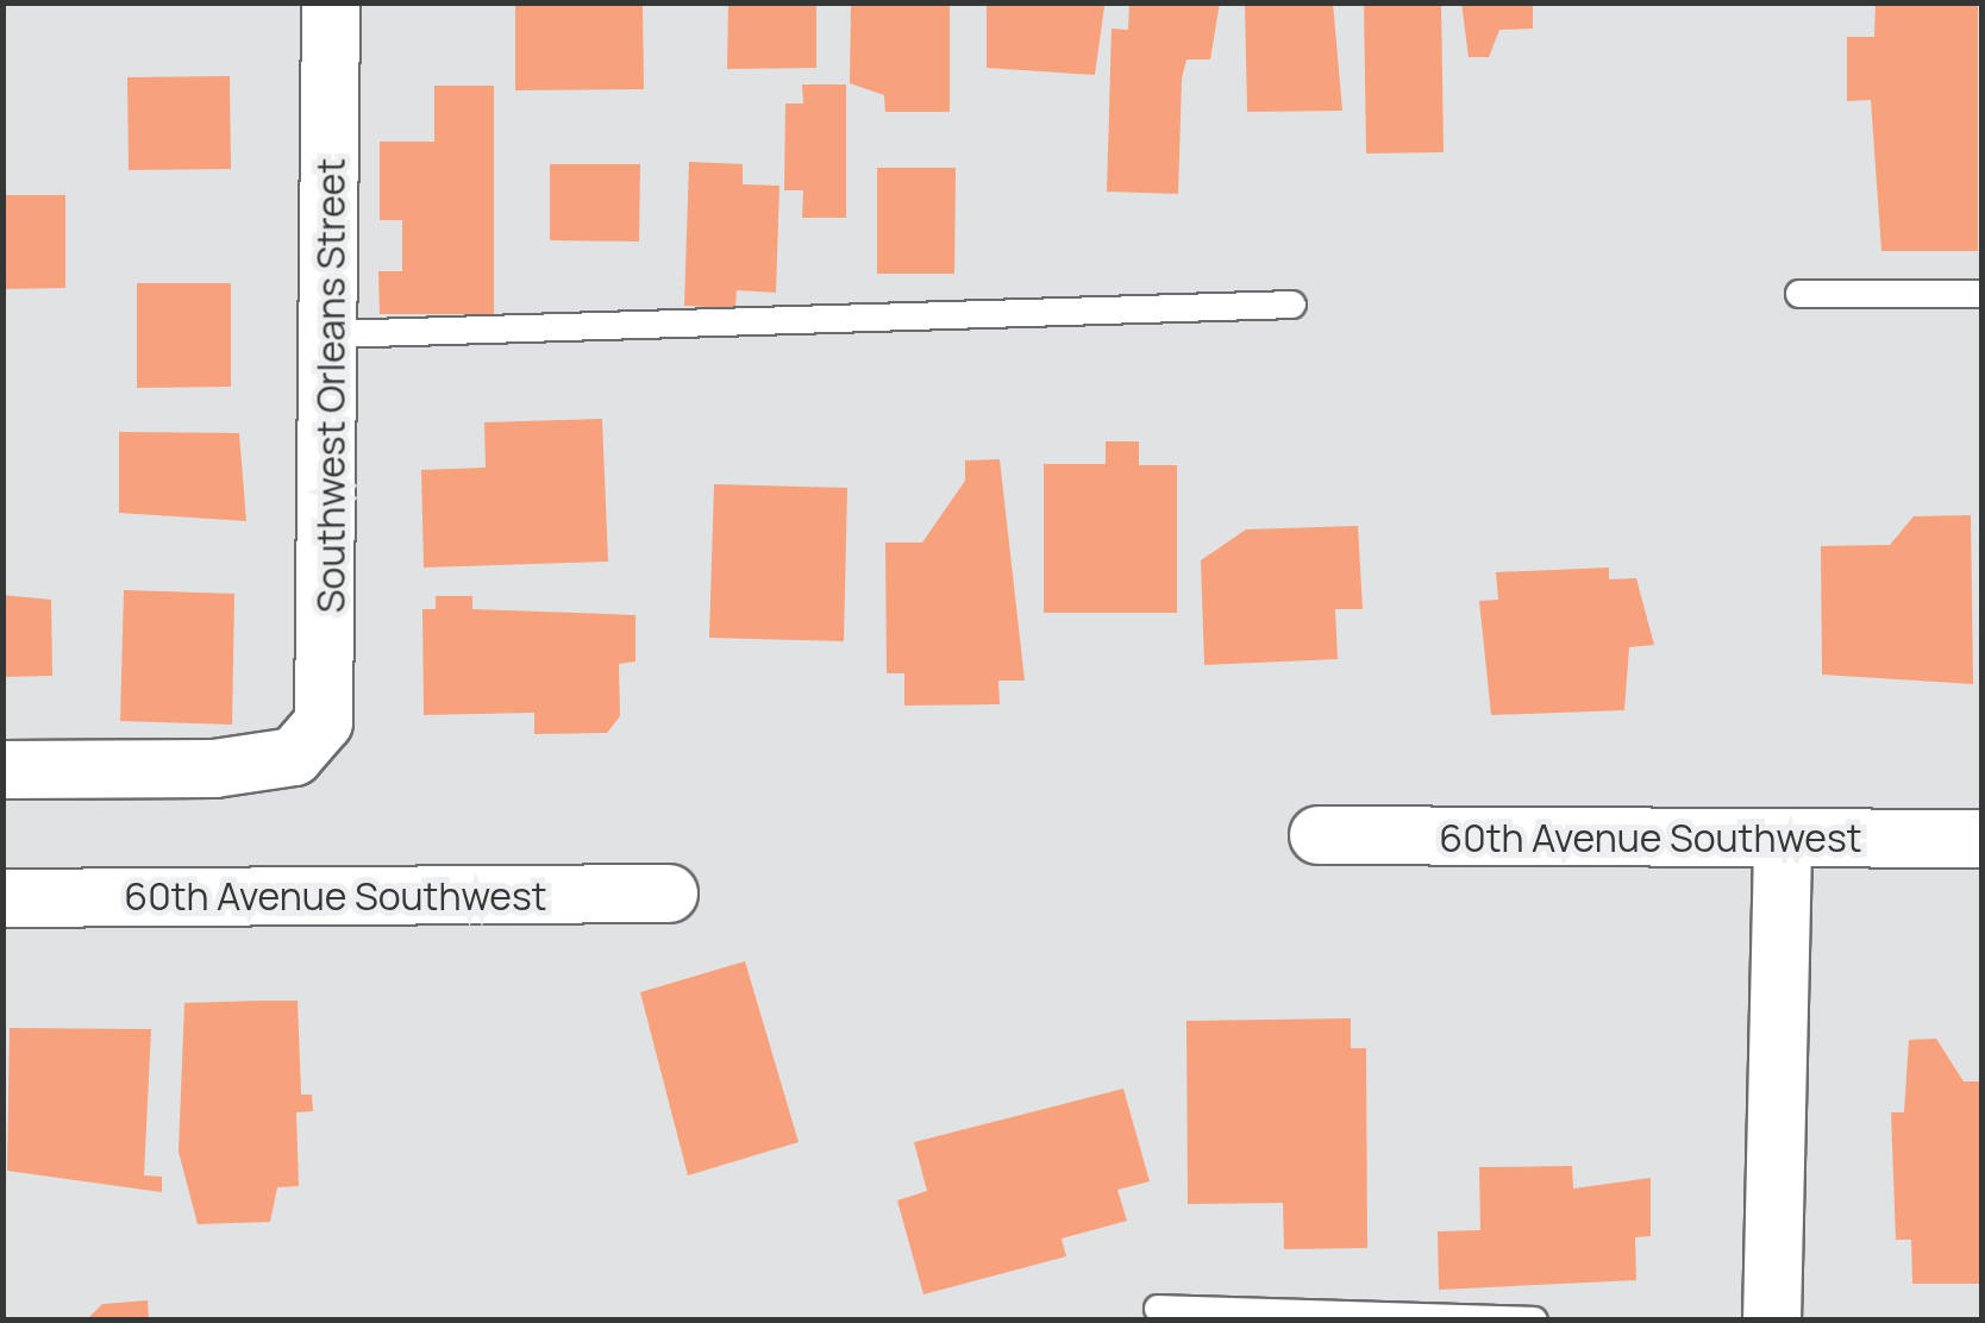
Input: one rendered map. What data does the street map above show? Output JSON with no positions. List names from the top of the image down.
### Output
{
  "streets": {
    "street": ["Southwest Orleans Street", "60th Avenue Southwest"]
  }
}
